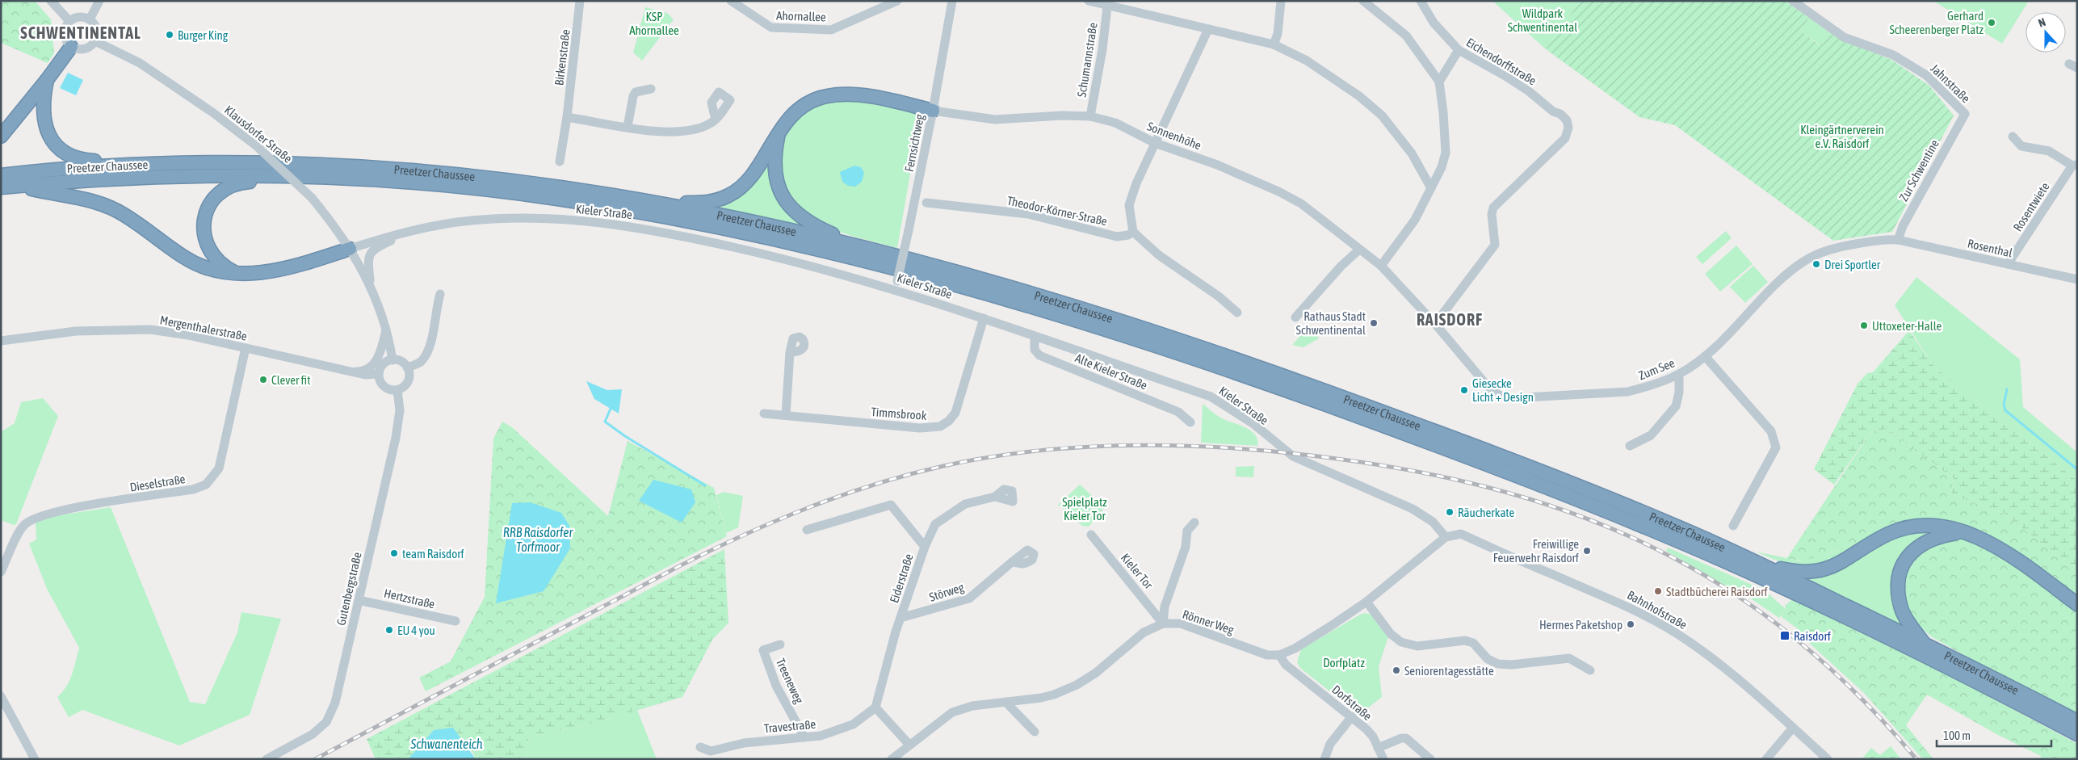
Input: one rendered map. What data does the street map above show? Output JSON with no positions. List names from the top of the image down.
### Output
{
  "streets": {
    "highway": ["Preetzer Chaussee"],
    "street": [
      "Ahornallee",
      "Birkenstraße",
      "Schumannstraße",
      "Eichendorffstraße",
      "Jahnstraße",
      "Klausdorfer Straße",
      "Sonnenhöhe",
      "Fernsichtweg",
      "Zur Schwentine",
      "Rosentwiete",
      "Theodor-Körner-Straße",
      "Kieler Straße",
      "Rosenthal",
      "Mergenthalerstraße",
      "Zum See",
      "Alte Kieler Straße",
      "Timmsbrook",
      "Dieselstraße",
      "Kieler Tor",
      "Eiderstraße",
      "Gutenbergstraße",
      "Störweg",
      "Hertzstraße",
      "Bahnhofstraße",
      "Rönner Weg",
      "Treeneweg",
      "Dorfstraße",
      "Travestraße"
    ]
  },
  "crossings": [
    ["Schumannstraße", "Sonnenhöhe"],
    ["Eichendorffstraße", "Zum See"],
    ["Jahnstraße", "Zur Schwentine"],
    ["Klausdorfer Straße", "Kieler Straße"],
    ["Klausdorfer Straße", "Mergenthalerstraße"],
    ["Klausdorfer Straße", "Gutenbergstraße"],
    ["Sonnenhöhe", "Fernsichtweg"],
    ["Sonnenhöhe", "Zum See"],
    ["Fernsichtweg", "Kieler Straße"],
    ["Zur Schwentine", "Rosenthal"],
    ["Zur Schwentine", "Zum See"],
    ["Rosentwiete", "Rosenthal"],
    ["Kieler Straße", "Alte Kieler Straße"],
    ["Kieler Straße", "Timmsbrook"],
    ["Kieler Straße", "Bahnhofstraße"],
    ["Rosenthal", "Zum See"],
    ["Mergenthalerstraße", "Dieselstraße"],
    ["Mergenthalerstraße", "Gutenbergstraße"],
    ["Kieler Tor", "Rönner Weg"],
    ["Eiderstraße", "Störweg"],
    ["Eiderstraße", "Travestraße"],
    ["Gutenbergstraße", "Hertzstraße"],
    ["Rönner Weg", "Dorfstraße"],
    ["Treeneweg", "Travestraße"]
  ],
  "districts": ["SCHWENTINENTAL", "RAISDORF"],
  "water": ["RRB Raisdorfer Torfmoor", "Schwanenteich"],
  "parks": [
    "Wildpark Schwentinental",
    "KSP Ahornallee",
    "Kleingärtnerverein e.V. Raisdorf",
    "Spielplatz Kieler Tor",
    "Dorfplatz"
  ],
  "places": {
    "other": [
      "Gerhard Scheerenberger Platz",
      "Burger King",
      "Drei Sportler",
      "Rathaus Stadt Schwentinental",
      "Uttoxeter-Halle",
      "Clever fit",
      "Giesecke Licht + Design",
      "Räucherkate",
      "Freiwillige Feuerwehr Raisdorf",
      "team Raisdorf",
      "Stadtbücherei Raisdorf",
      "Hermes Paketshop",
      "EU 4 you",
      "Seniorentagesstätte"
    ],
    "transit": ["Raisdorf"]
  },
  "scale_bar": "100 m",
  "north": "top"
}
